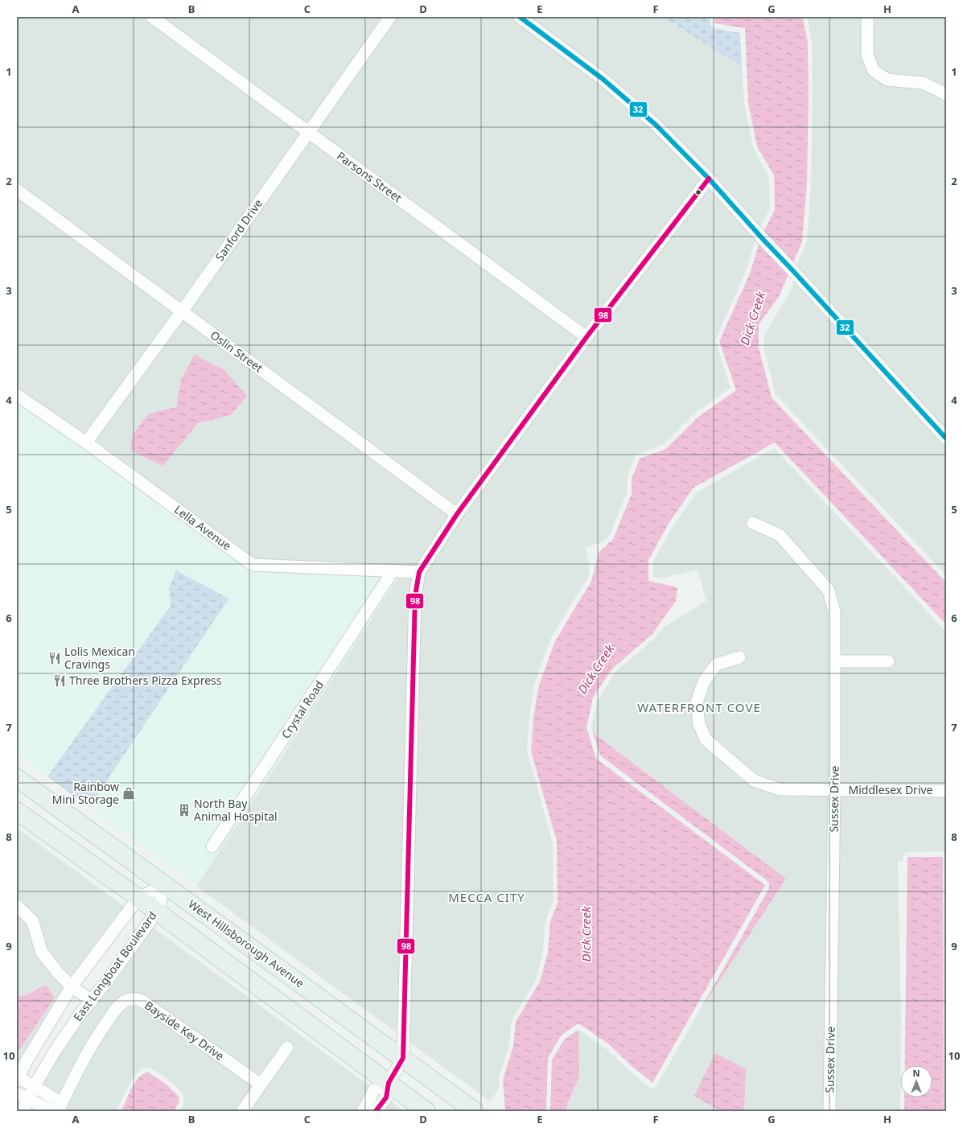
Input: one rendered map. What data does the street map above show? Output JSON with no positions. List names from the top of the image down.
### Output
{
  "streets": {
    "main road": ["West Hillsborough Avenue"],
    "street": [
      "Parsons Street",
      "Sanford Drive",
      "Oslin Street",
      "Lella Avenue",
      "Crystal Road",
      "Middlesex Drive",
      "Sussex Drive",
      "East Longboat Boulevard",
      "Bayside Key Drive"
    ]
  },
  "crossings": [
    ["Parsons Street", "Sanford Drive"],
    ["Sanford Drive", "Oslin Street"],
    ["Sanford Drive", "Lella Avenue"],
    ["Lella Avenue", "Crystal Road"],
    ["Middlesex Drive", "Sussex Drive"],
    ["West Hillsborough Avenue", "East Longboat Boulevard"],
    ["East Longboat Boulevard", "Bayside Key Drive"]
  ],
  "districts": ["WATERFRONT COVE", "MECCA CITY"],
  "water": ["Dick Creek"],
  "places": {
    "restaurant": ["Lolis Mexican Cravings", "Three Brothers Pizza Express"],
    "shop": ["Rainbow Mini Storage"],
    "building": ["North Bay Animal Hospital"]
  },
  "lines": ["transit line 32", "transit line 98"],
  "north": "top",
  "grid": {
    "columns": [
      "A",
      "B",
      "C",
      "D",
      "E",
      "F",
      "G",
      "H"
    ],
    "rows": [
      "1",
      "2",
      "3",
      "4",
      "5",
      "6",
      "7",
      "8",
      "9",
      "10"
    ]
  }
}
